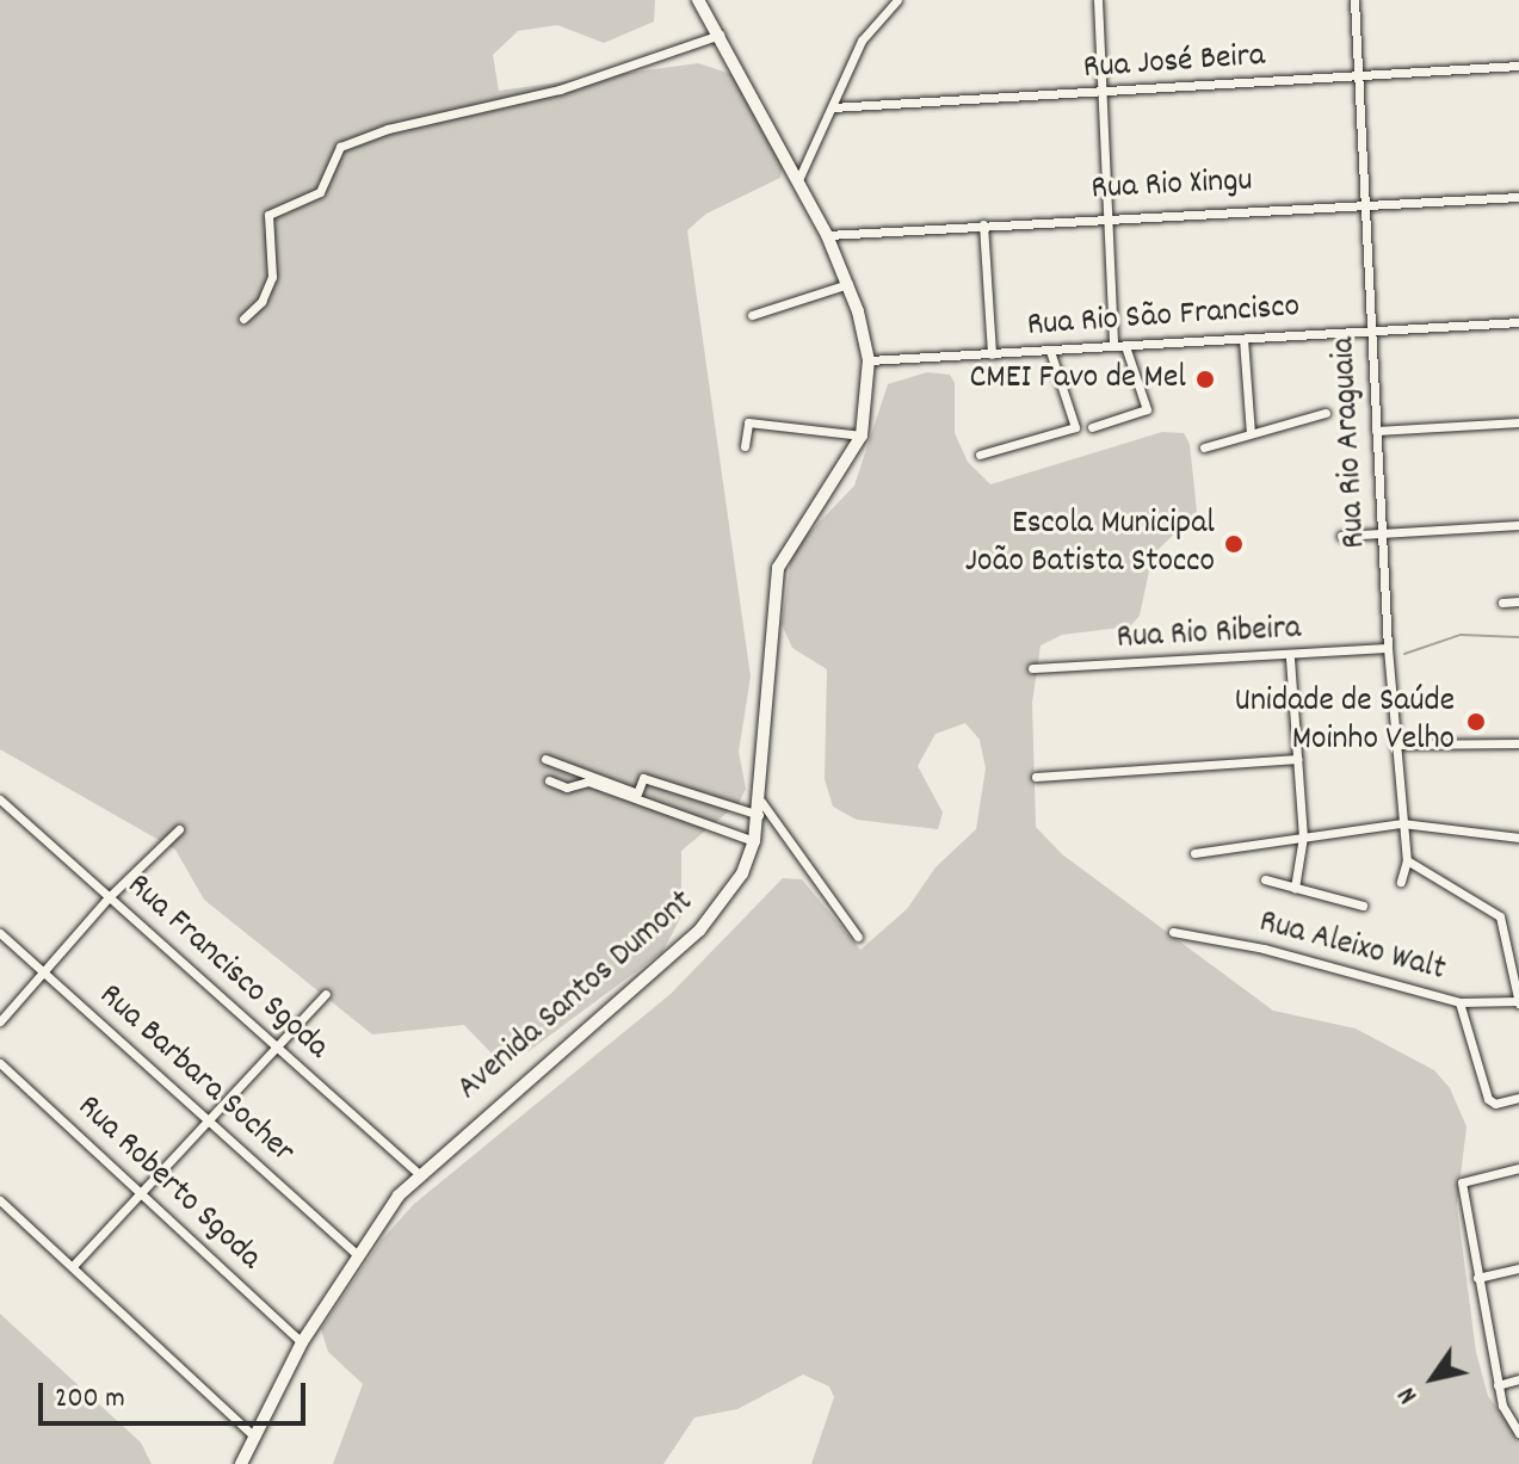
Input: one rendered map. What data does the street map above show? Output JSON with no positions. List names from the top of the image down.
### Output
{
  "streets": {
    "street": [
      "Rua José Beira",
      "Rua Rio Xingu",
      "Rua Rio São Francisco",
      "Rua Rio Araguaia",
      "Rua Rio Ribeira",
      "Rua Aleixo Walt",
      "Rua Francisco Sgoda",
      "Avenida Santos Dumont",
      "Rua Barbara Socher",
      "Rua Roberto Sgoda"
    ]
  },
  "crossings": [
    ["Rua José Beira", "Rua Rio Araguaia"],
    ["Rua Rio Xingu", "Rua Rio Araguaia"],
    ["Rua Rio Xingu", "Avenida Santos Dumont"],
    ["Rua Rio São Francisco", "Rua Rio Araguaia"],
    ["Rua Rio São Francisco", "Avenida Santos Dumont"],
    ["Rua Rio Araguaia", "Rua Rio Ribeira"],
    ["Rua Francisco Sgoda", "Avenida Santos Dumont"],
    ["Avenida Santos Dumont", "Rua Barbara Socher"],
    ["Avenida Santos Dumont", "Rua Roberto Sgoda"]
  ],
  "places": ["CMEI Favo de Mel", "Escola Municipal João Batista Stocco", "Unidade de Saúde Moinho Velho"],
  "scale_bar": "200 m",
  "north": "bottom left"
}
